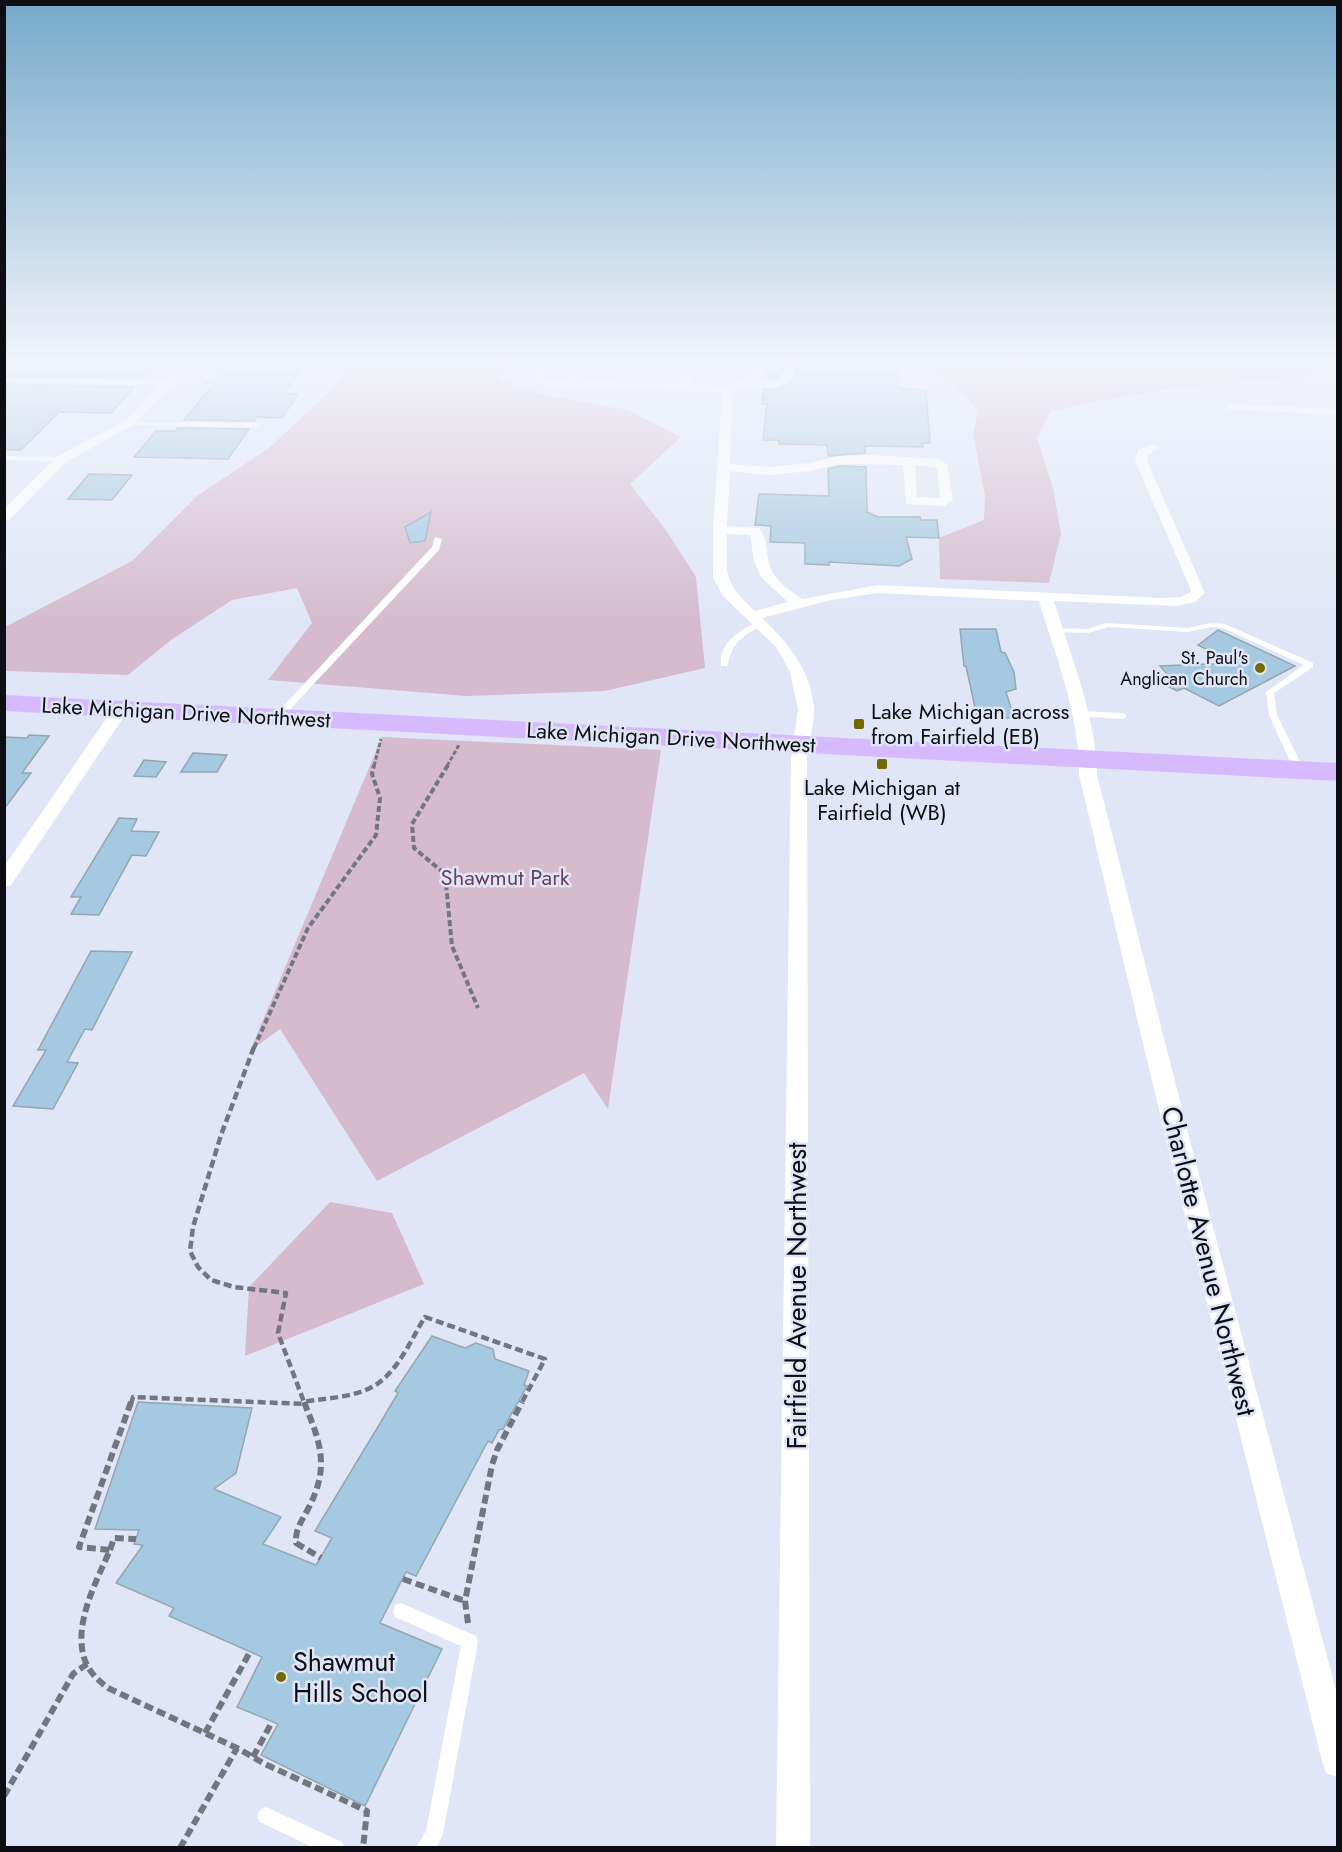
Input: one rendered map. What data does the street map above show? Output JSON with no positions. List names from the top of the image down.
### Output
{
  "streets": {
    "highway": ["Lake Michigan Drive Northwest"],
    "street": ["Charlotte Avenue Northwest", "Fairfield Avenue Northwest"]
  },
  "crossings": [
    ["Lake Michigan Drive Northwest", "Charlotte Avenue Northwest"],
    ["Lake Michigan Drive Northwest", "Fairfield Avenue Northwest"]
  ],
  "parks": ["Shawmut Park"],
  "places": {
    "other": ["St. Paul's Anglican Church", "Shawmut Hills School"],
    "transit": ["Lake Michigan across from Fairfield (EB)", "Lake Michigan at Fairfield (WB)"]
  }
}
